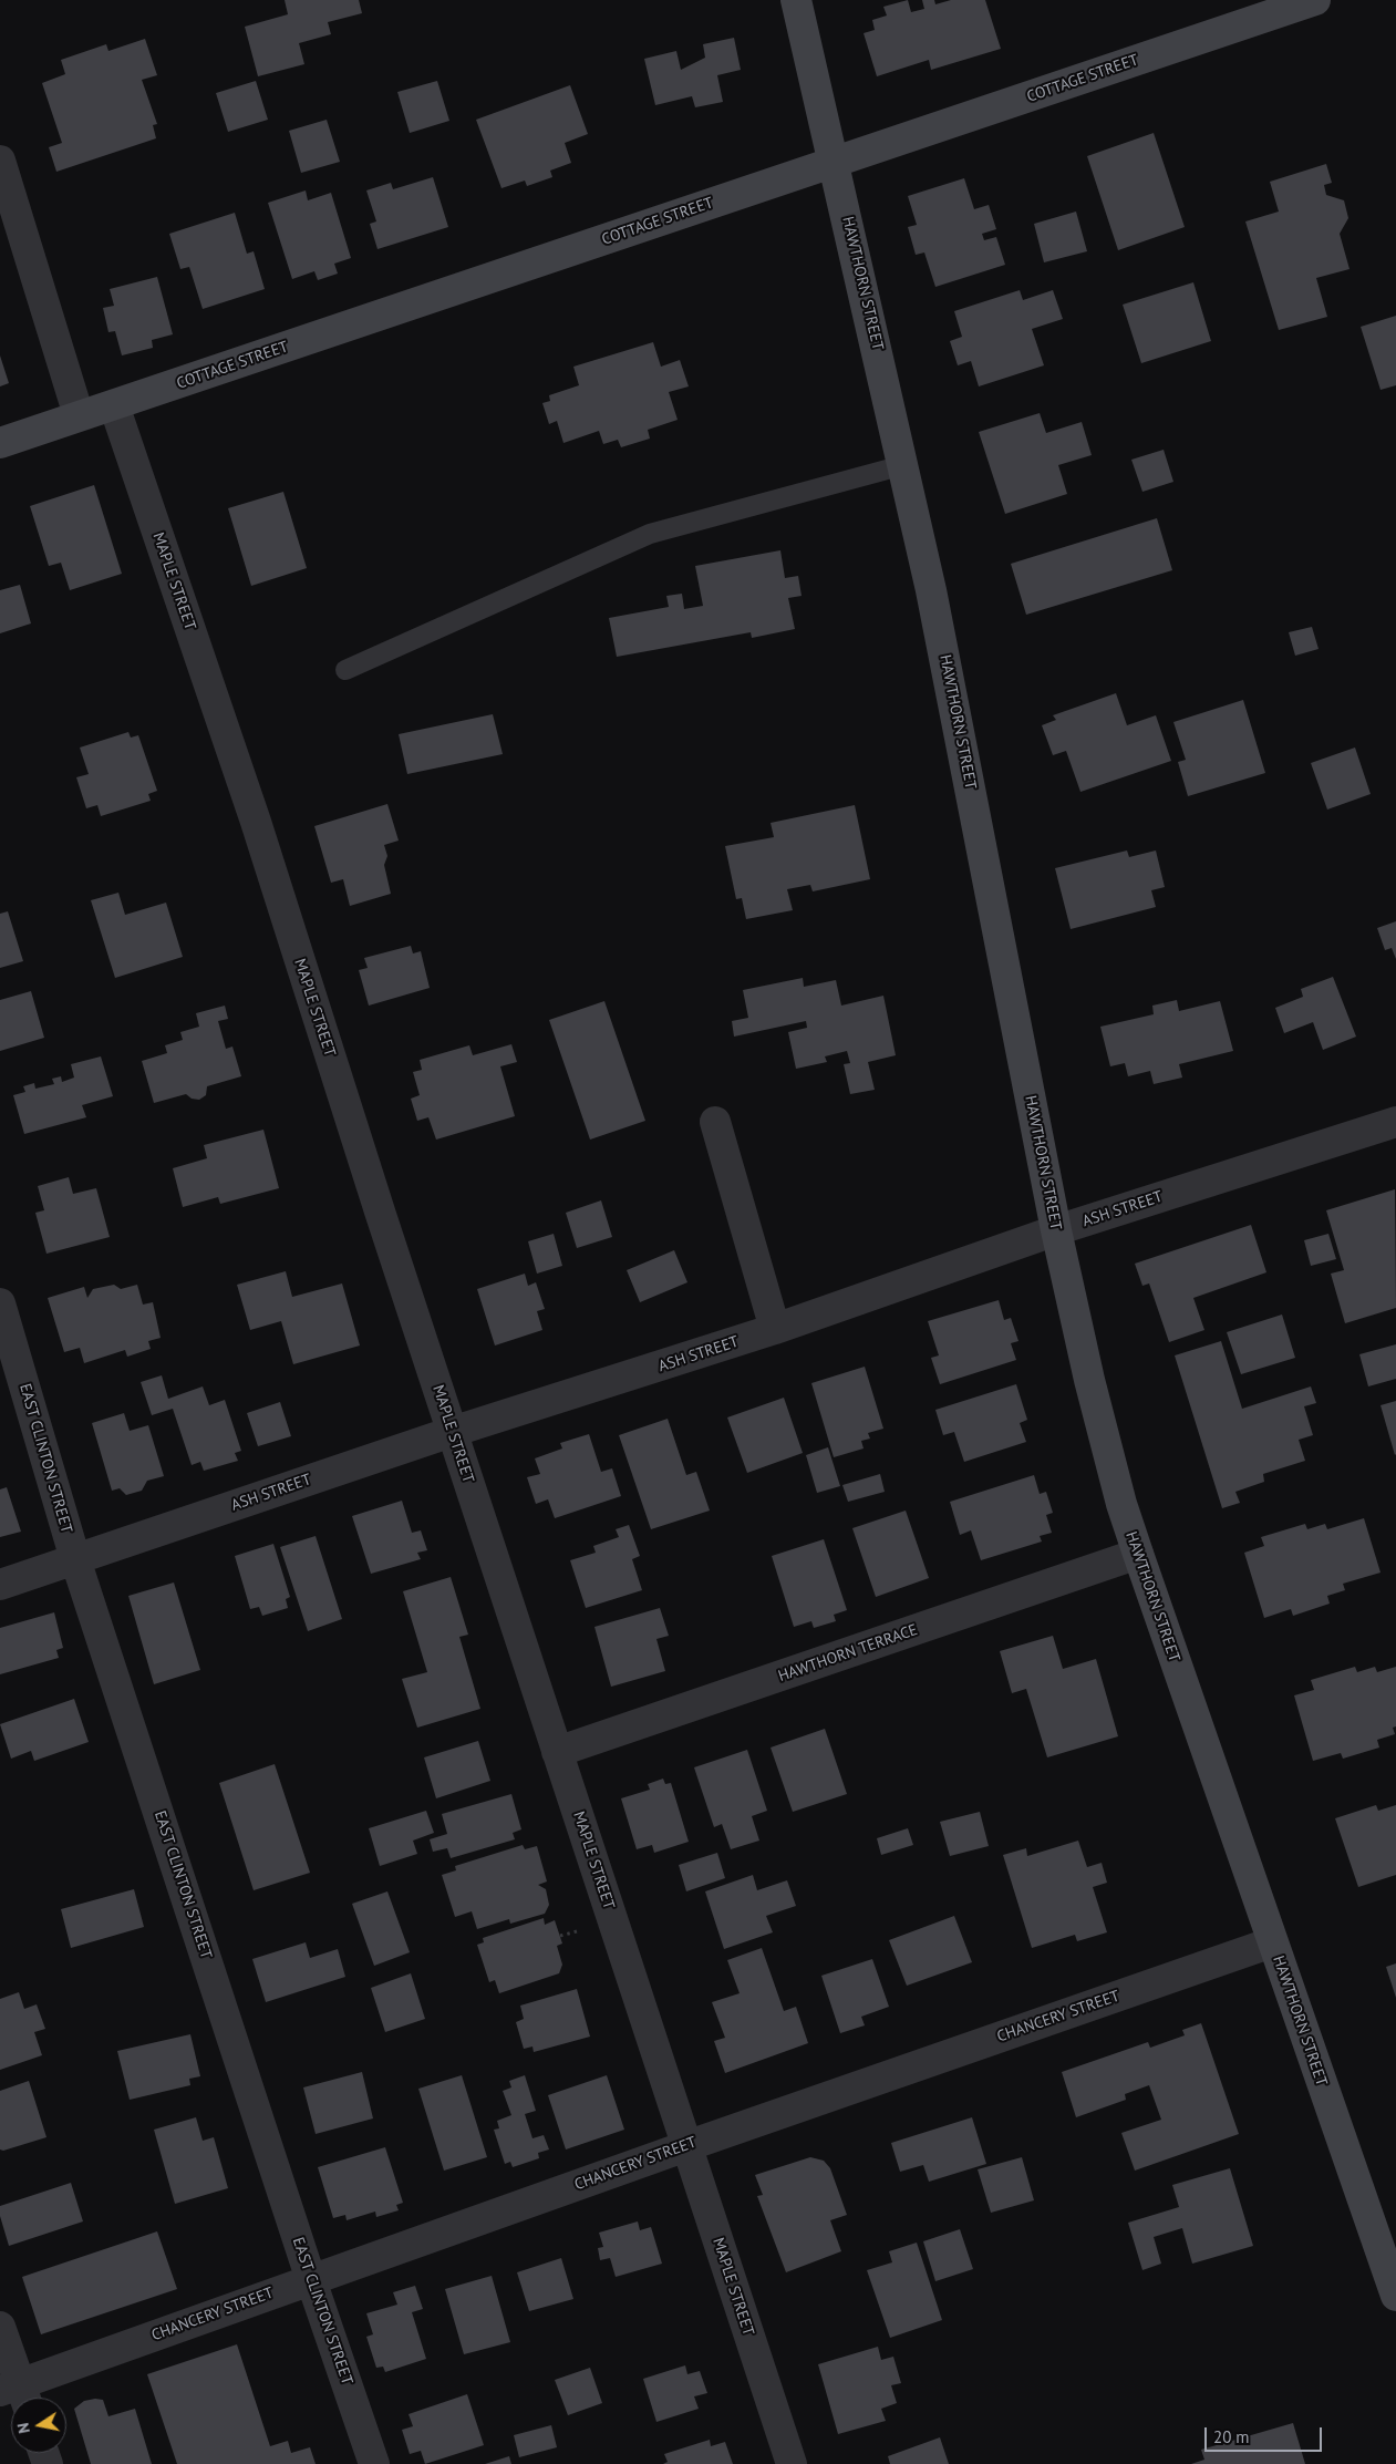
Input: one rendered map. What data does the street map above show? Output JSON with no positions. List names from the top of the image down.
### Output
{
  "streets": {
    "main road": ["COTTAGE STREET", "HAWTHORN STREET"],
    "street": [
      "MAPLE STREET",
      "ASH STREET",
      "EAST CLINTON STREET",
      "HAWTHORN TERRACE",
      "CHANCERY STREET"
    ]
  },
  "crossings": [
    ["COTTAGE STREET", "HAWTHORN STREET"],
    ["COTTAGE STREET", "MAPLE STREET"],
    ["HAWTHORN STREET", "ASH STREET"],
    ["HAWTHORN STREET", "HAWTHORN TERRACE"],
    ["HAWTHORN STREET", "CHANCERY STREET"],
    ["MAPLE STREET", "ASH STREET"],
    ["MAPLE STREET", "HAWTHORN TERRACE"],
    ["MAPLE STREET", "CHANCERY STREET"],
    ["ASH STREET", "EAST CLINTON STREET"],
    ["EAST CLINTON STREET", "CHANCERY STREET"]
  ],
  "scale_bar": "20 m",
  "north": "left"
}
